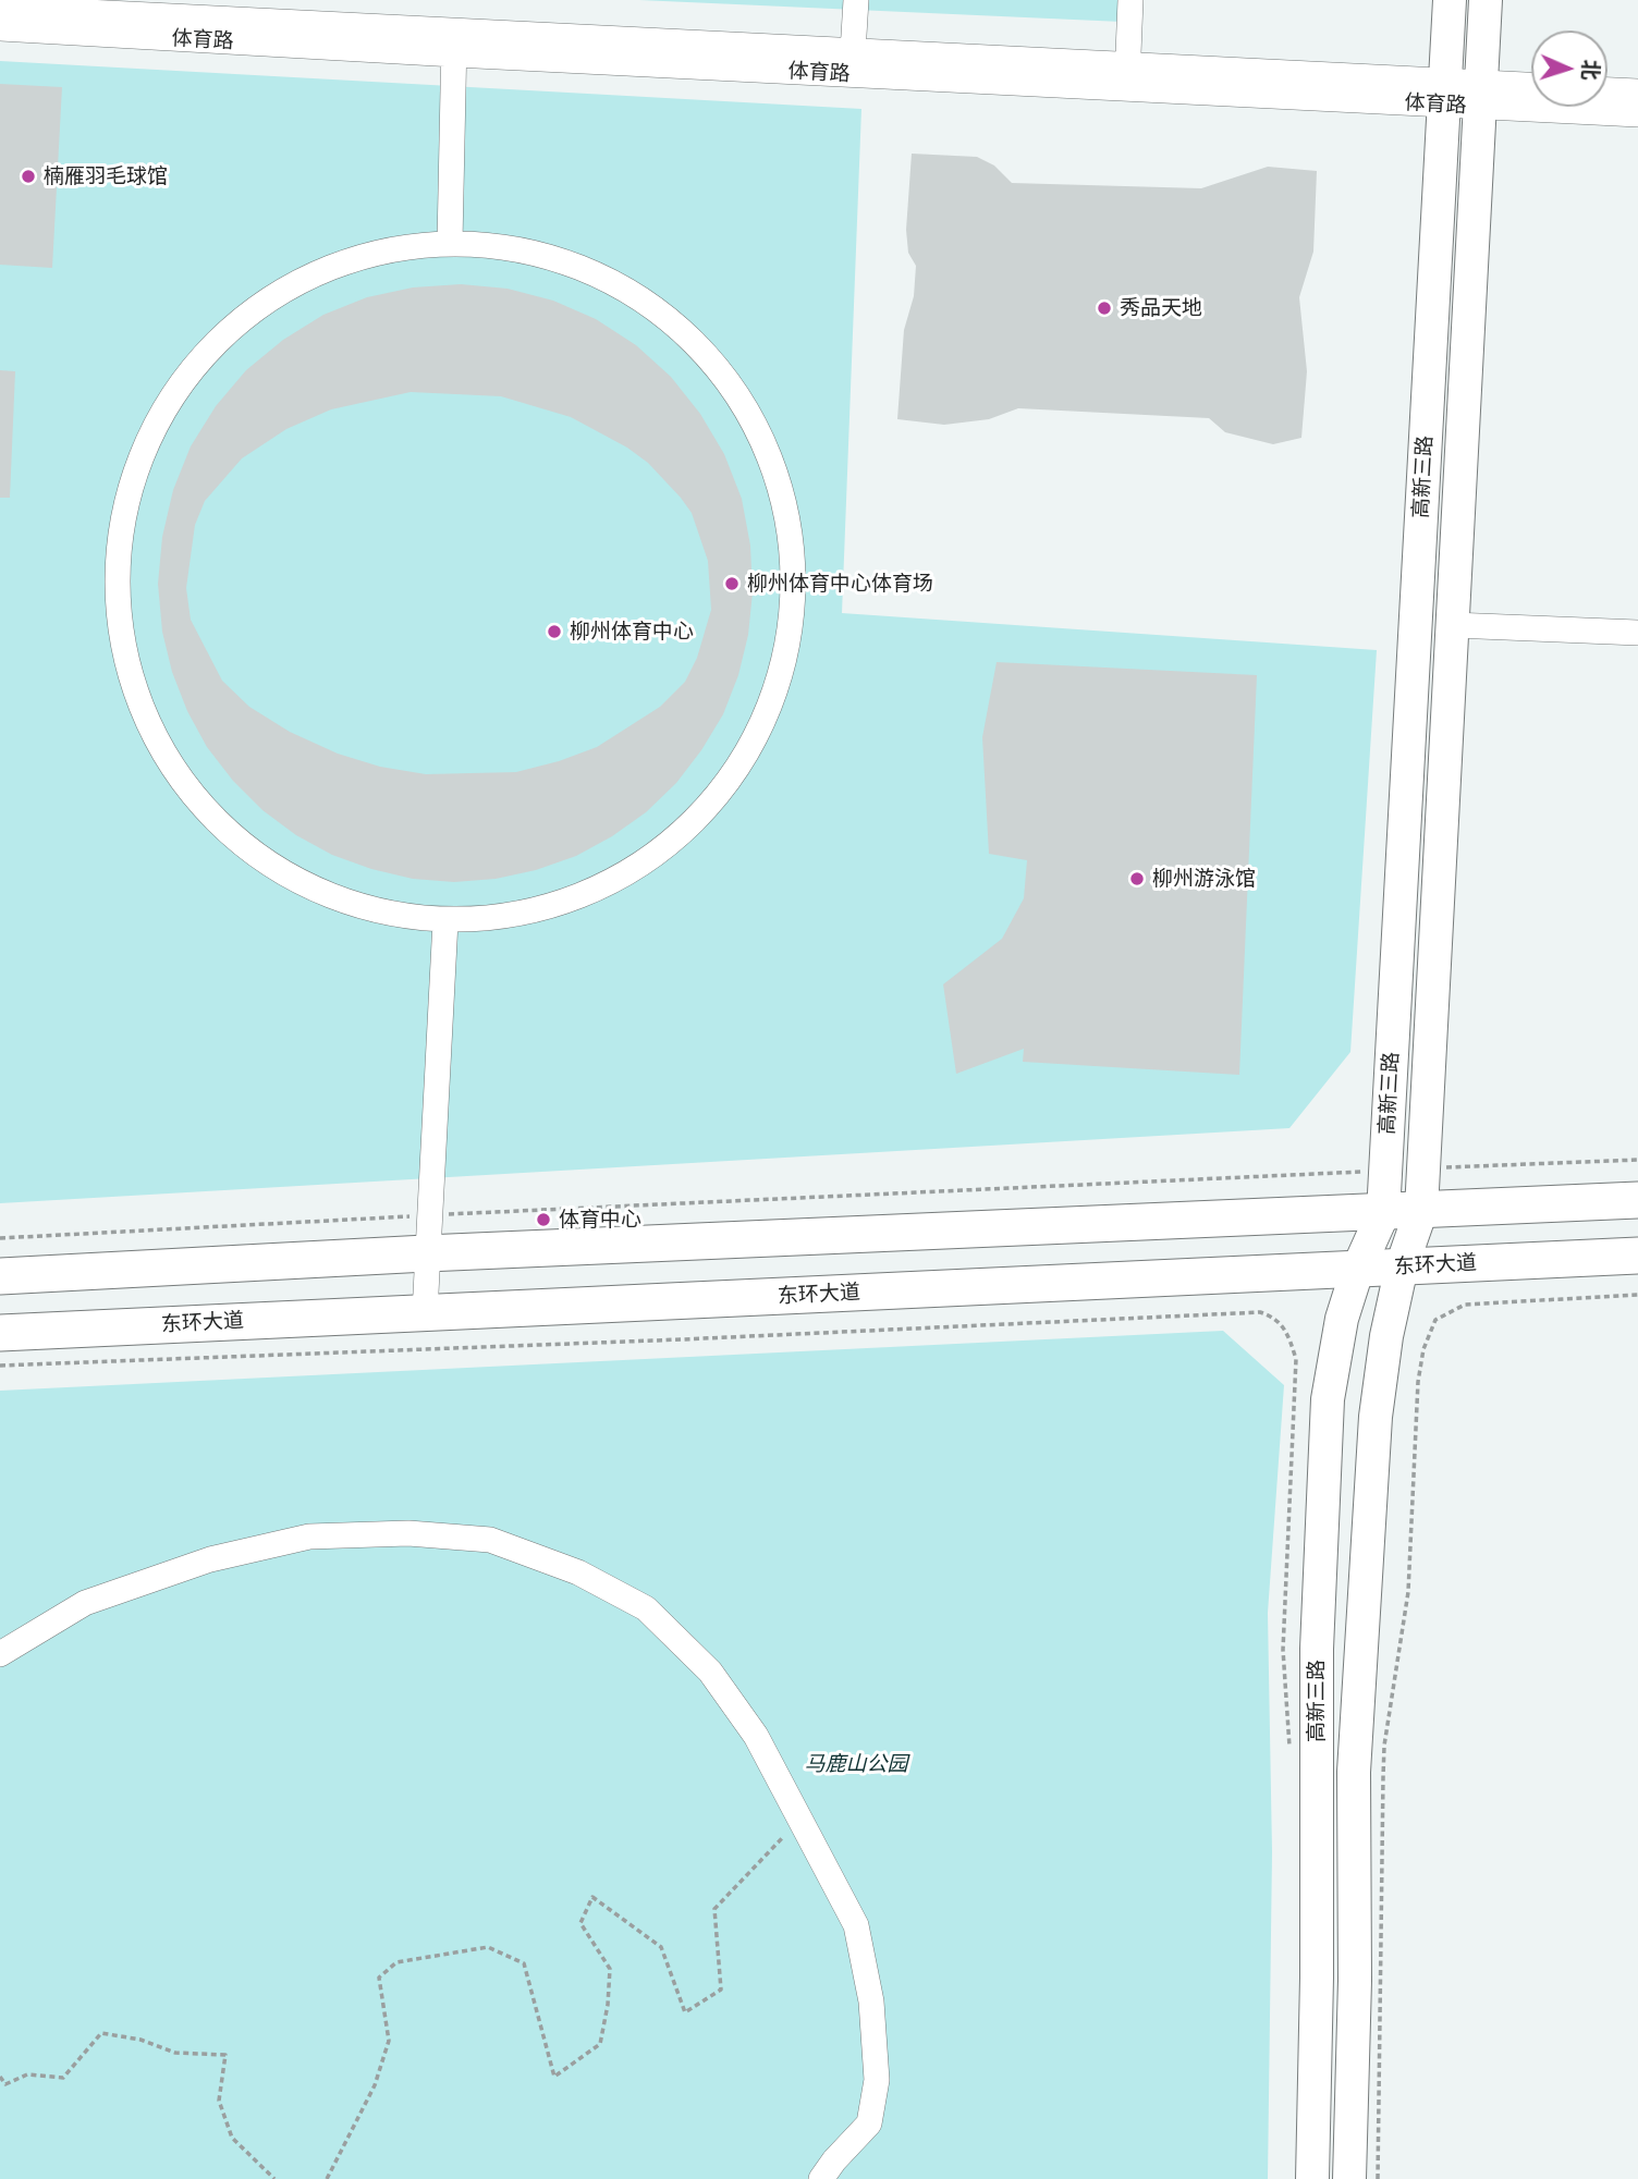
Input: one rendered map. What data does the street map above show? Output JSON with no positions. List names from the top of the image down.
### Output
{
  "streets": {
    "highway": ["东环大道"],
    "main road": ["高新三路"],
    "street": ["体育路"]
  },
  "crossings": [
    ["体育路", "高新三路"],
    ["高新三路", "东环大道"]
  ],
  "parks": ["马鹿山公园"],
  "places": [
    "楠雁羽毛球馆",
    "秀品天地",
    "柳州体育中心体育场",
    "柳州体育中心",
    "柳州游泳馆",
    "体育中心"
  ],
  "north": "right"
}
